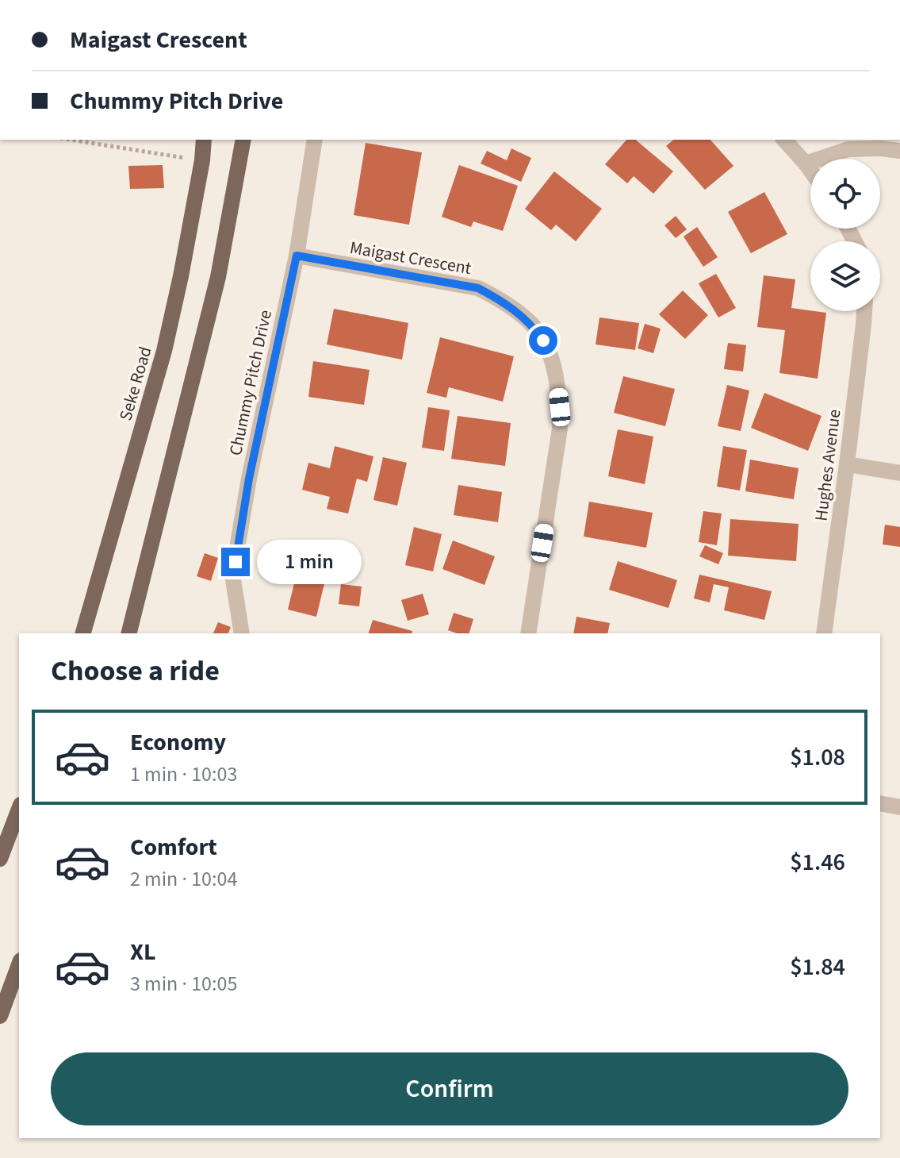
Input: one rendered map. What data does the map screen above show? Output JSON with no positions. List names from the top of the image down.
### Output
{
  "streets": {
    "main road": ["Seke Road"],
    "street": ["Maigast Crescent", "Chummy Pitch Drive", "Hughes Avenue"]
  },
  "crossings": [
    ["Maigast Crescent", "Chummy Pitch Drive"]
  ],
  "page": {
    "banner": ["Maigast Crescent", "Chummy Pitch Drive"],
    "bubble": "1 min",
    "heading": "Choose a ride",
    "list": [
      {
        "name": "Economy",
        "note": "1 min · 10:03",
        "value": "$1.08"
      },
      {
        "name": "Comfort",
        "note": "2 min · 10:04",
        "value": "$1.46"
      },
      {
        "name": "XL",
        "note": "3 min · 10:05",
        "value": "$1.84"
      }
    ],
    "buttons": "Confirm"
  }
}
